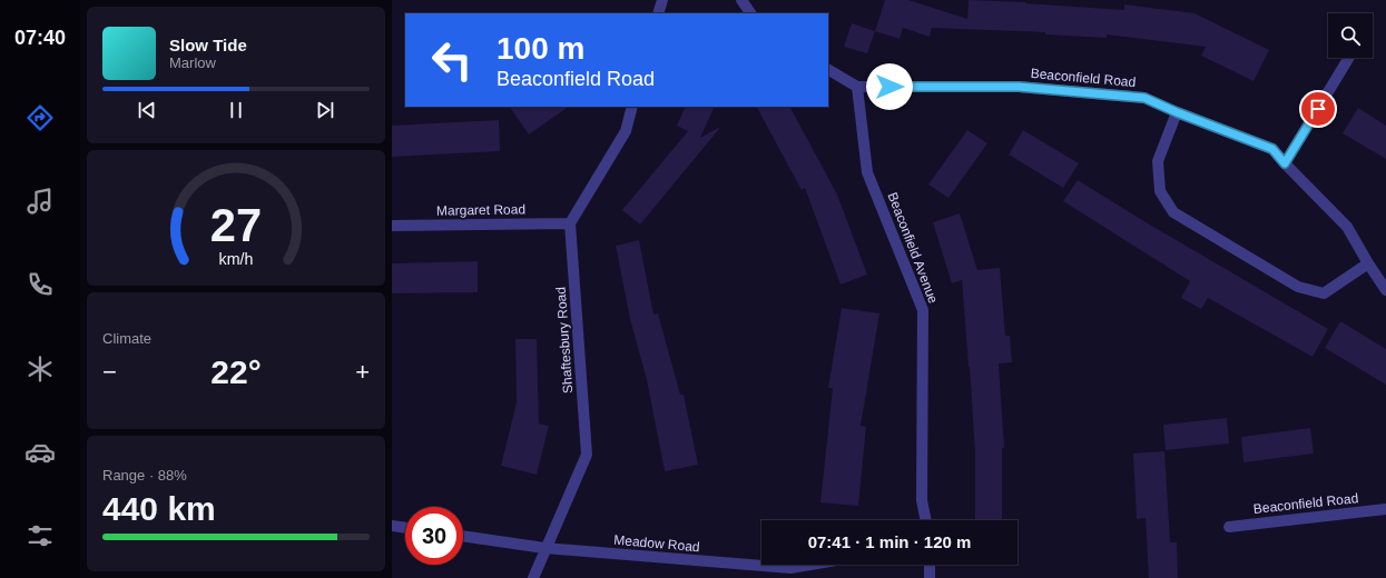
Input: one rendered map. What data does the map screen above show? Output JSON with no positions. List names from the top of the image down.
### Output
{
  "streets": {
    "street": [
      "Beaconfield Road",
      "Margaret Road",
      "Beaconfield Avenue",
      "Shaftesbury Road",
      "Meadow Road"
    ]
  },
  "crossings": [
    ["Beaconfield Road", "Beaconfield Avenue"],
    ["Margaret Road", "Shaftesbury Road"],
    ["Shaftesbury Road", "Meadow Road"]
  ],
  "page": {
    "tabs": "07:40",
    "turn": ["100 m", "Beaconfield Road"],
    "song": ["Slow Tide", "Marlow"],
    "tile": [
      "Climate",
      ["Range · 88%", "440 km"]
    ],
    "heat": ["−", "22°", "+"],
    "limit": "30",
    "trip": "07:41 · 1 min · 120 m",
    "gauge": ["27", "km/h"]
  }
}
